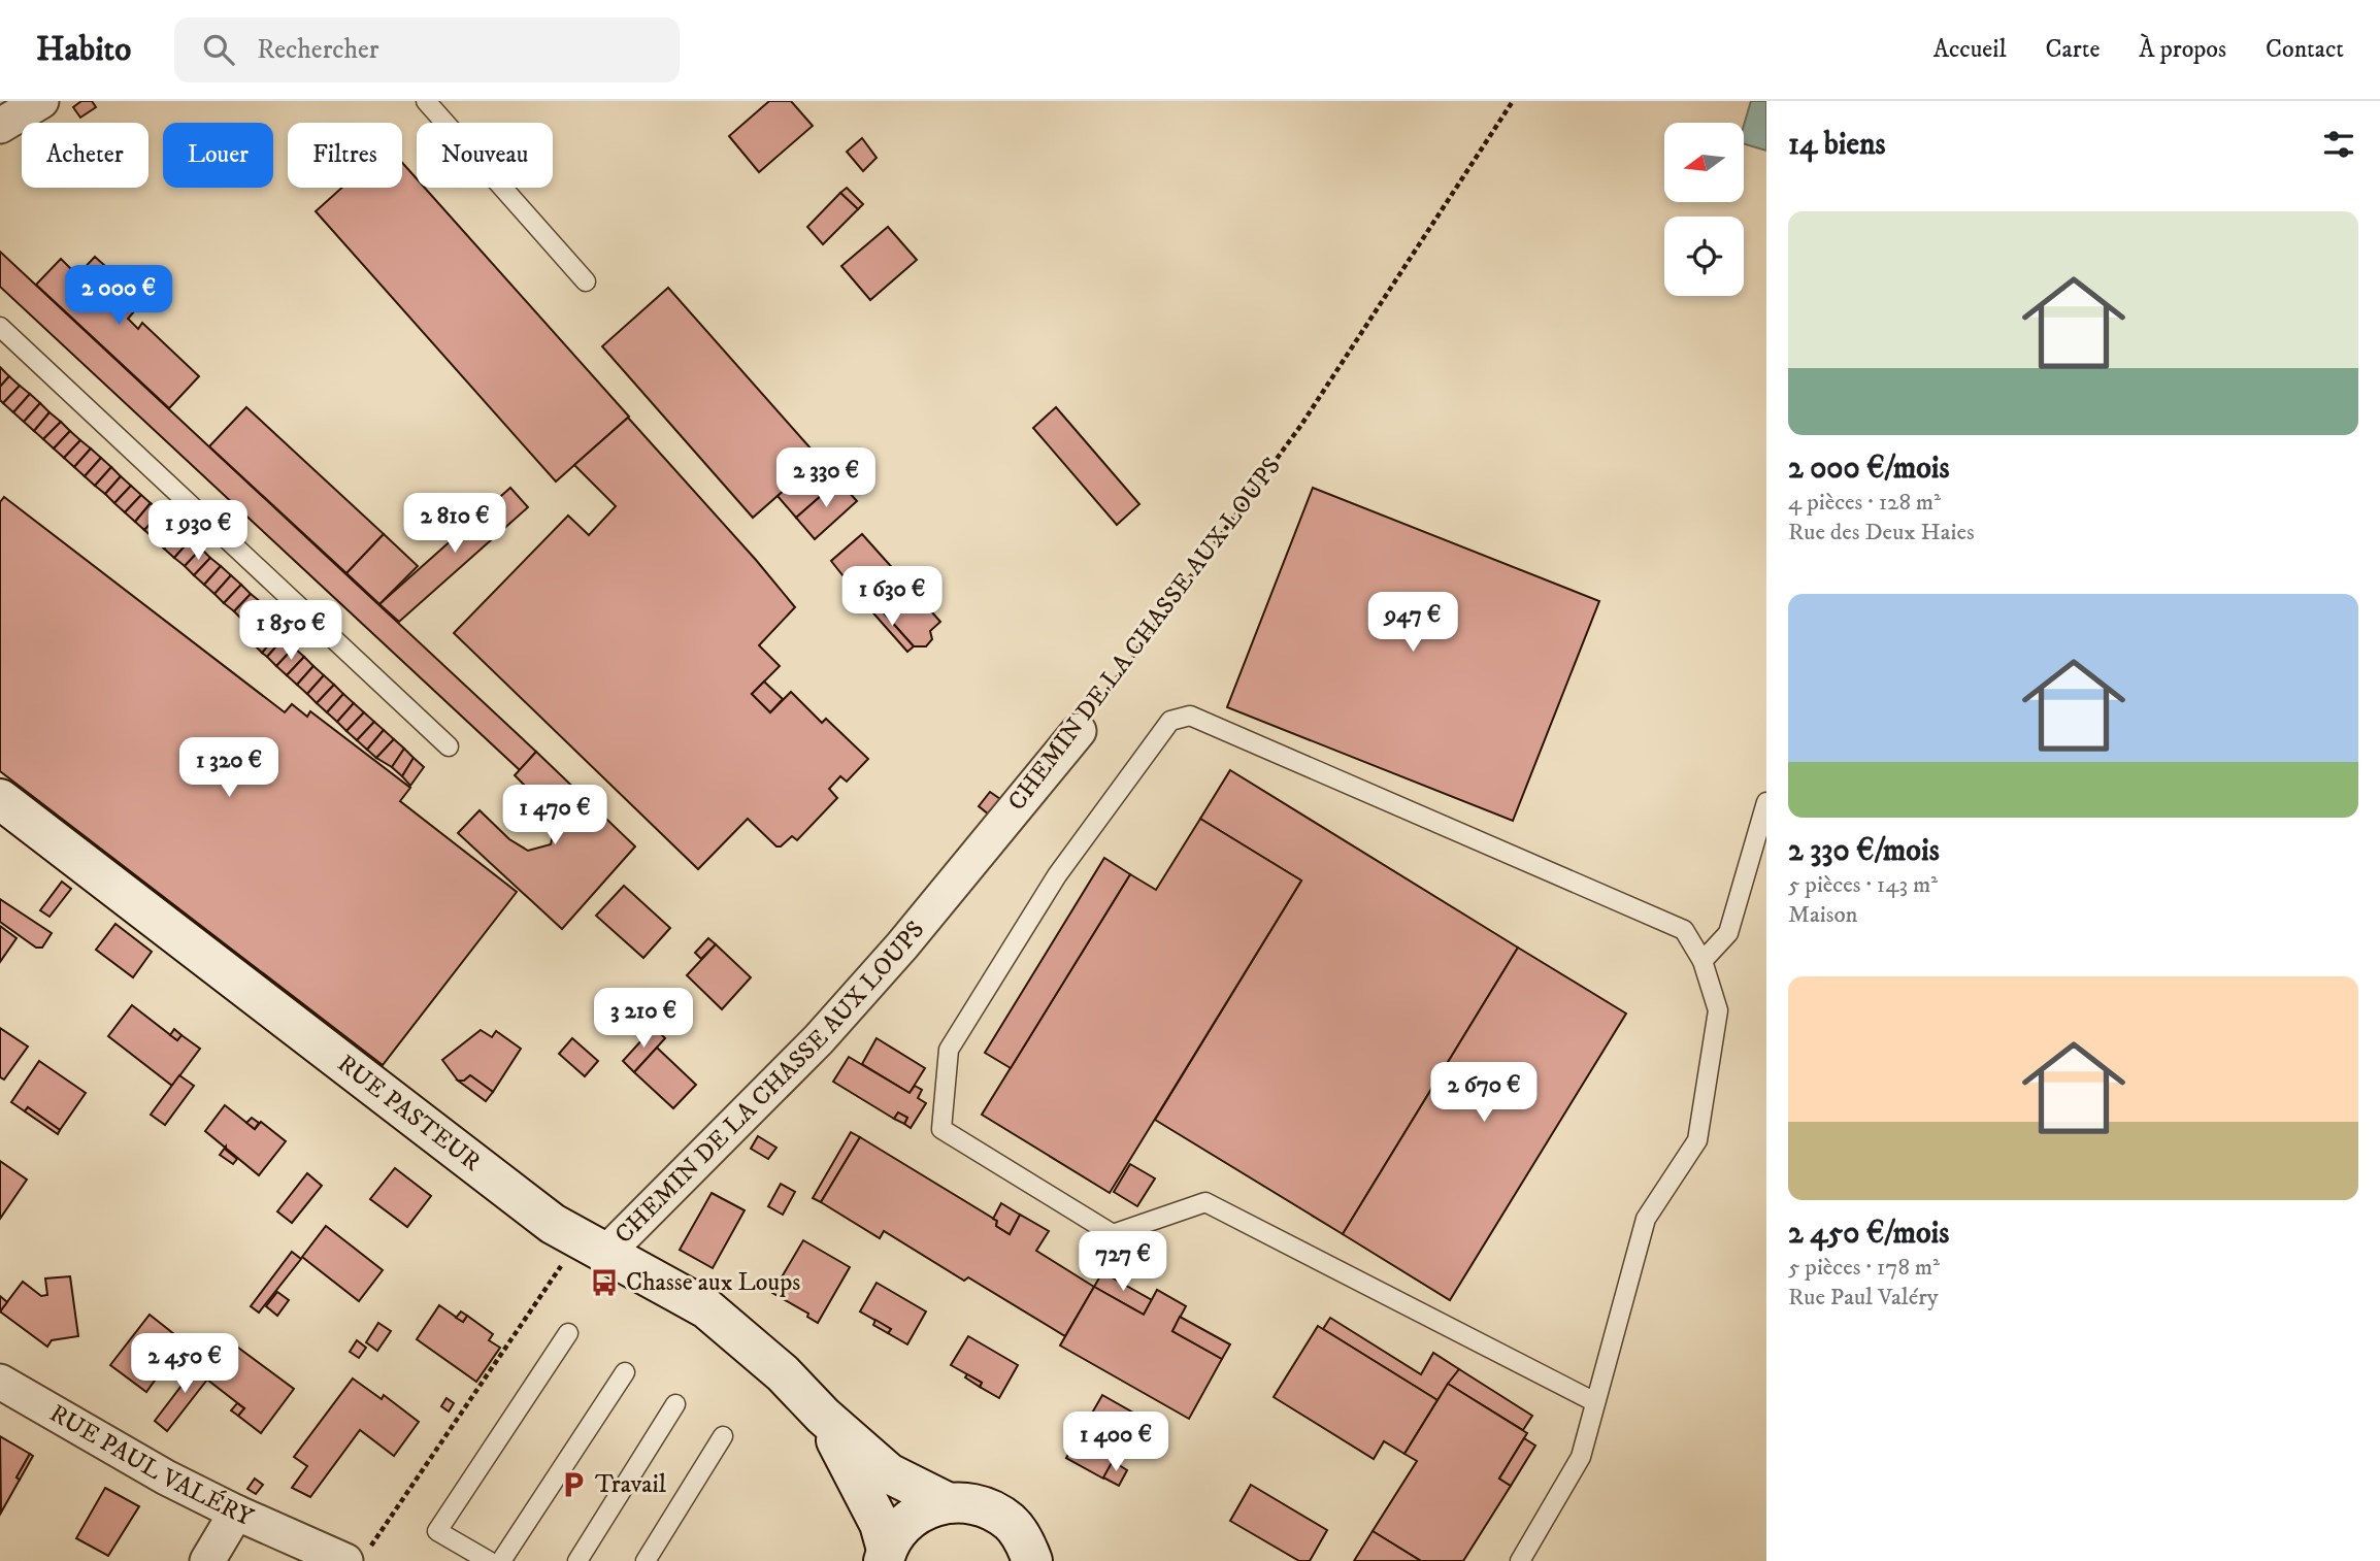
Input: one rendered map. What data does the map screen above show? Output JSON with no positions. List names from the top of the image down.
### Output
{
  "streets": {
    "street": ["CHEMIN DE LA CHASSE AUX LOUPS", "RUE PASTEUR", "RUE PAUL VALÉRY"]
  },
  "crossings": [
    ["CHEMIN DE LA CHASSE AUX LOUPS", "RUE PASTEUR"],
    ["CHEMIN DE LA CHASSE AUX LOUPS", "RUE PAUL VALÉRY"]
  ],
  "places": {
    "bus stop": ["Chasse aux Loups"],
    "parking": ["Travail"]
  },
  "north": "left",
  "page": {
    "header": "Habito",
    "search": "Rechercher",
    "nav": [
      "Accueil",
      "Carte",
      "À propos",
      "Contact"
    ],
    "heading": "14 biens",
    "chip": [
      "Acheter",
      "Louer",
      "Filtres",
      "Nouveau"
    ],
    "list": [
      {
        "name": "2 000 €/mois",
        "note": "4 pièces · 128 m² · Rue des Deux Haies"
      },
      {
        "name": "2 330 €/mois",
        "note": "5 pièces · 143 m² · Maison"
      },
      {
        "name": "2 450 €/mois",
        "note": "5 pièces · 178 m² · Rue Paul Valéry"
      }
    ],
    "price": [
      "2 000 €",
      "2 330 €",
      "2 810 €",
      "1 930 €",
      "1 630 €",
      "947 €",
      "1 850 €",
      "1 320 €",
      "1 470 €",
      "3 210 €",
      "2 670 €",
      "727 €",
      "2 450 €",
      "1 400 €"
    ]
  }
}
